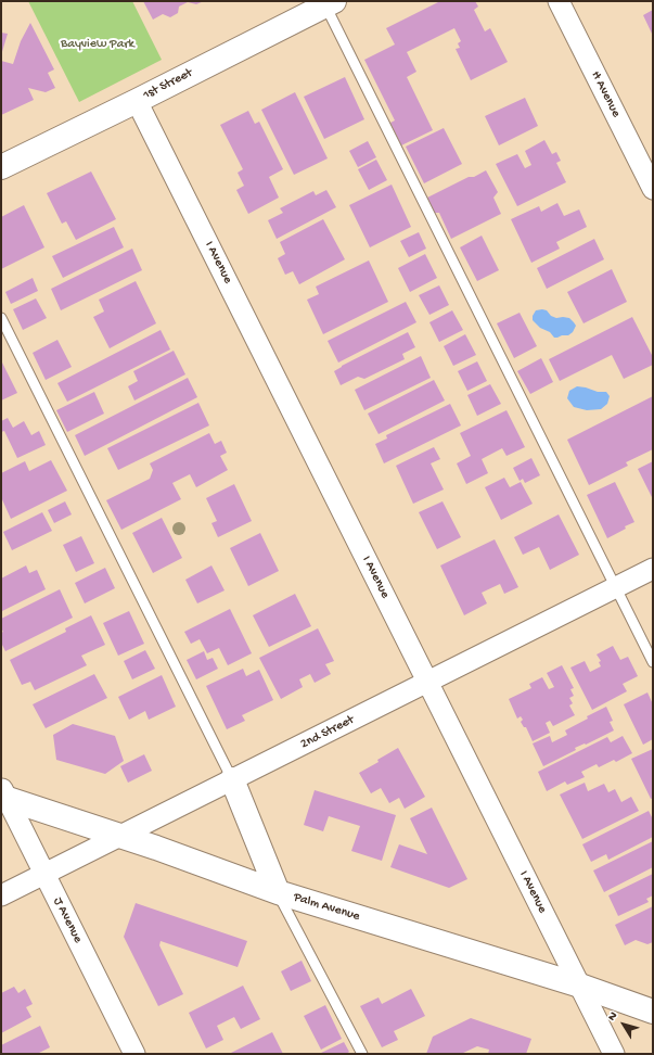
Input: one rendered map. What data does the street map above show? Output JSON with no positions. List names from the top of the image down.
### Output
{
  "streets": {
    "street": [
      "1st Street",
      "H Avenue",
      "I Avenue",
      "2nd Street",
      "Palm Avenue",
      "J Avenue"
    ]
  },
  "crossings": [
    ["1st Street", "I Avenue"],
    ["I Avenue", "2nd Street"],
    ["I Avenue", "Palm Avenue"],
    ["2nd Street", "Palm Avenue"],
    ["2nd Street", "J Avenue"],
    ["Palm Avenue", "J Avenue"]
  ],
  "parks": ["Bayview Park"],
  "north": "top left"
}
